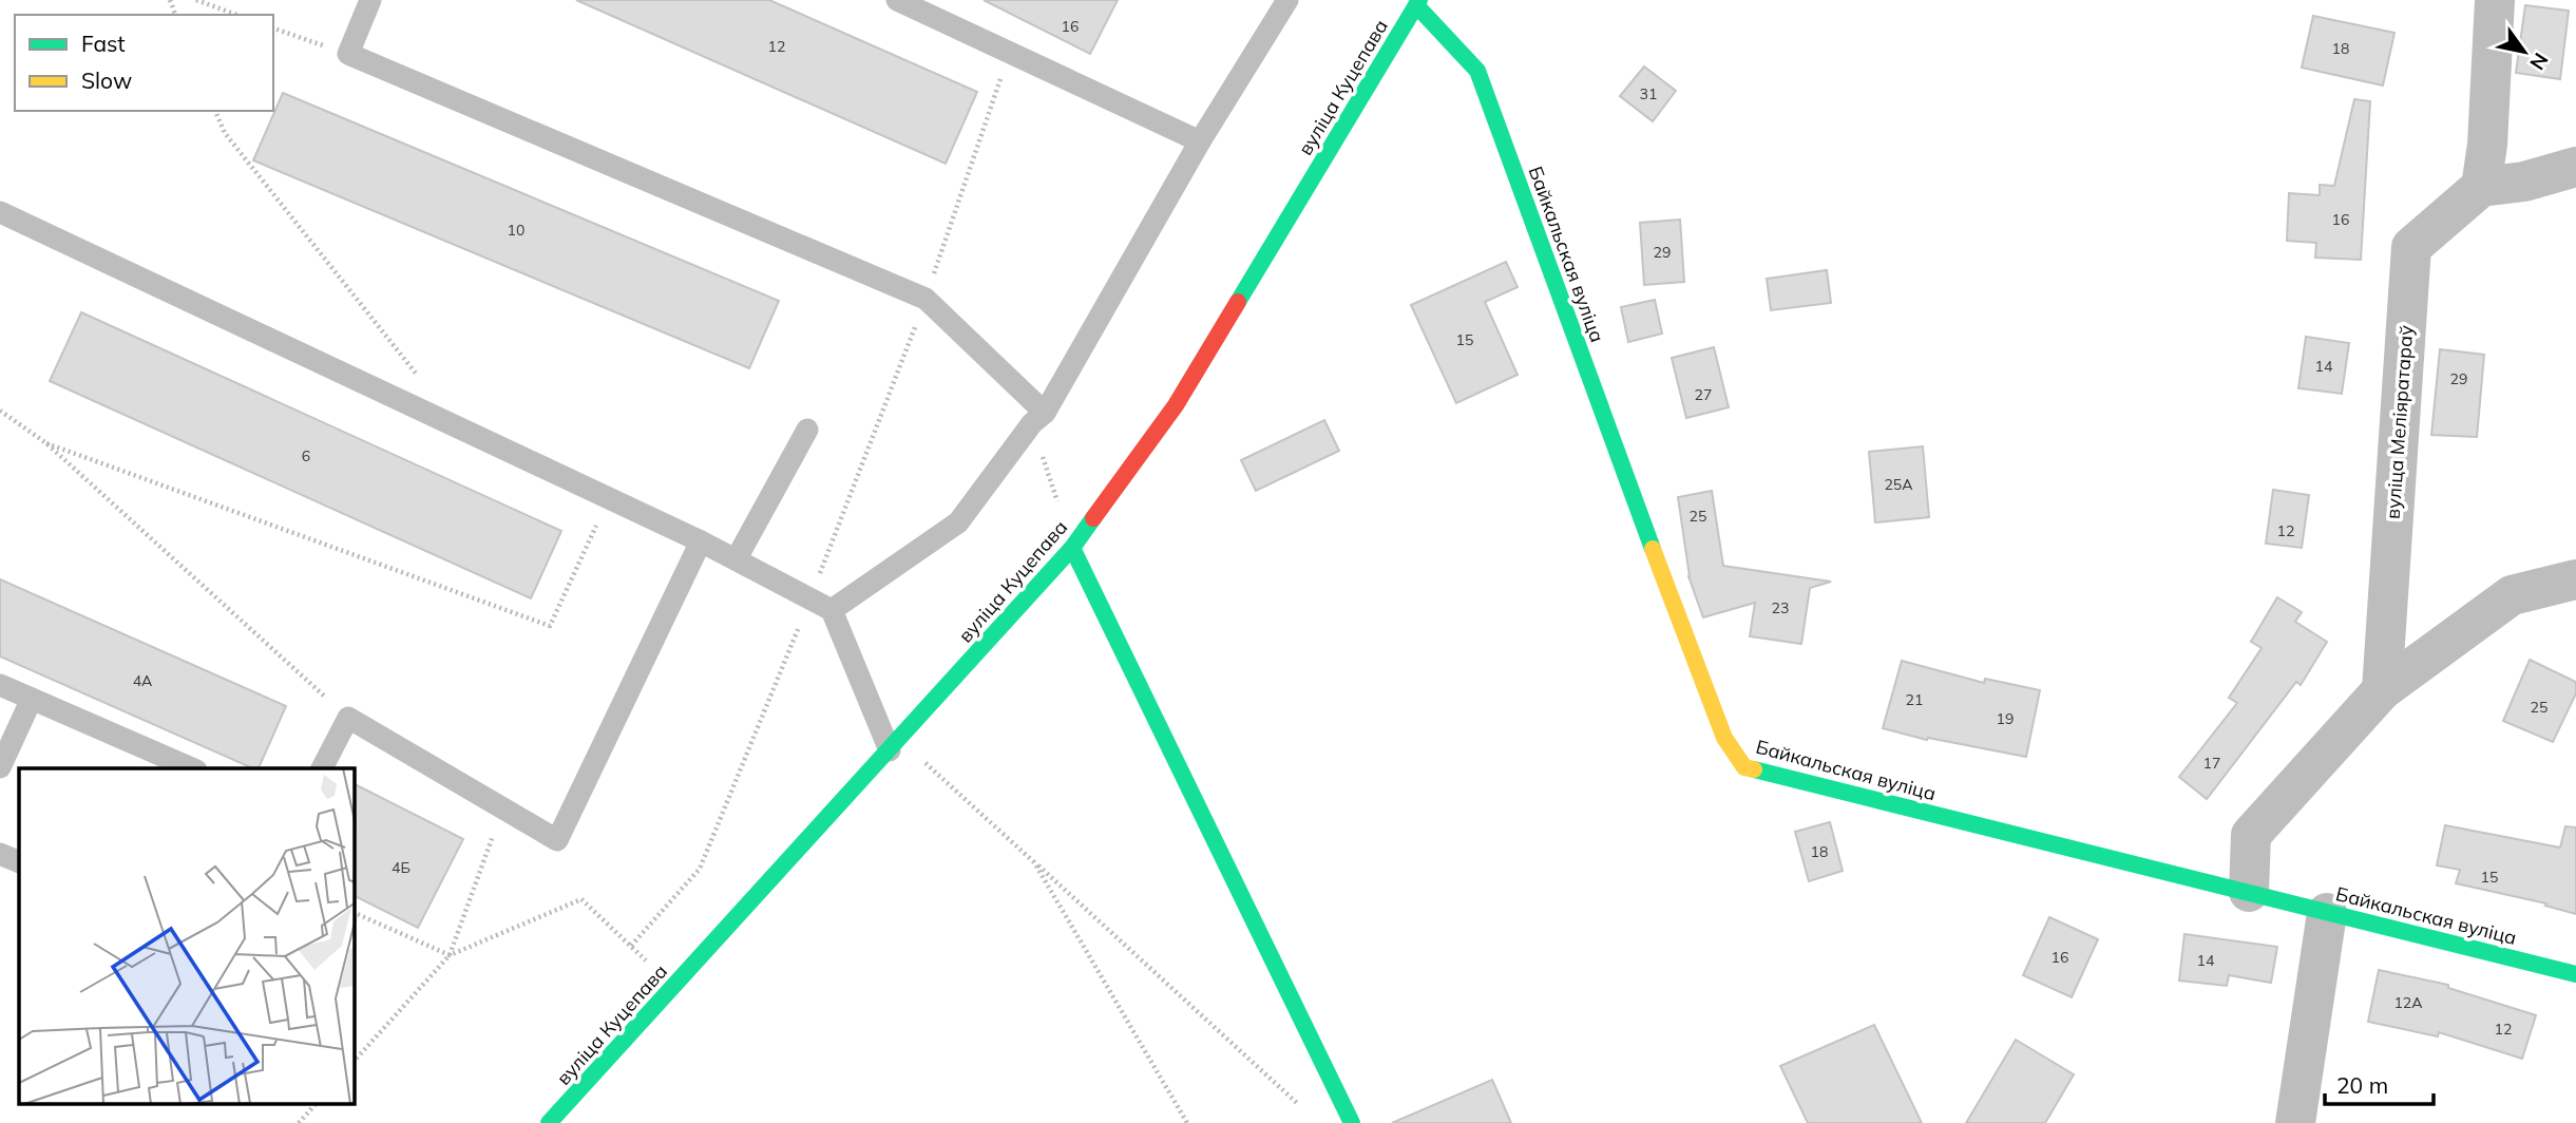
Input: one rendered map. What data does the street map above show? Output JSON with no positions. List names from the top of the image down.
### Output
{
  "streets": {
    "street": ["вуліца Куцепава", "Байкальская вуліца", "вуліца Меліяратараў"]
  },
  "crossings": [
    ["вуліца Куцепава", "Байкальская вуліца"]
  ],
  "house_numbers": [
    "16",
    "12",
    "18",
    "31",
    "16",
    "10",
    "29",
    "15",
    "14",
    "29",
    "27",
    "6",
    "25А",
    "25",
    "12",
    "23",
    "4А",
    "21",
    "25",
    "19",
    "17",
    "18",
    "4Б",
    "15",
    "16",
    "14",
    "12А",
    "12"
  ],
  "legend": ["Fast", "Slow"],
  "scale_bar": "20 m",
  "north": "bottom right"
}
